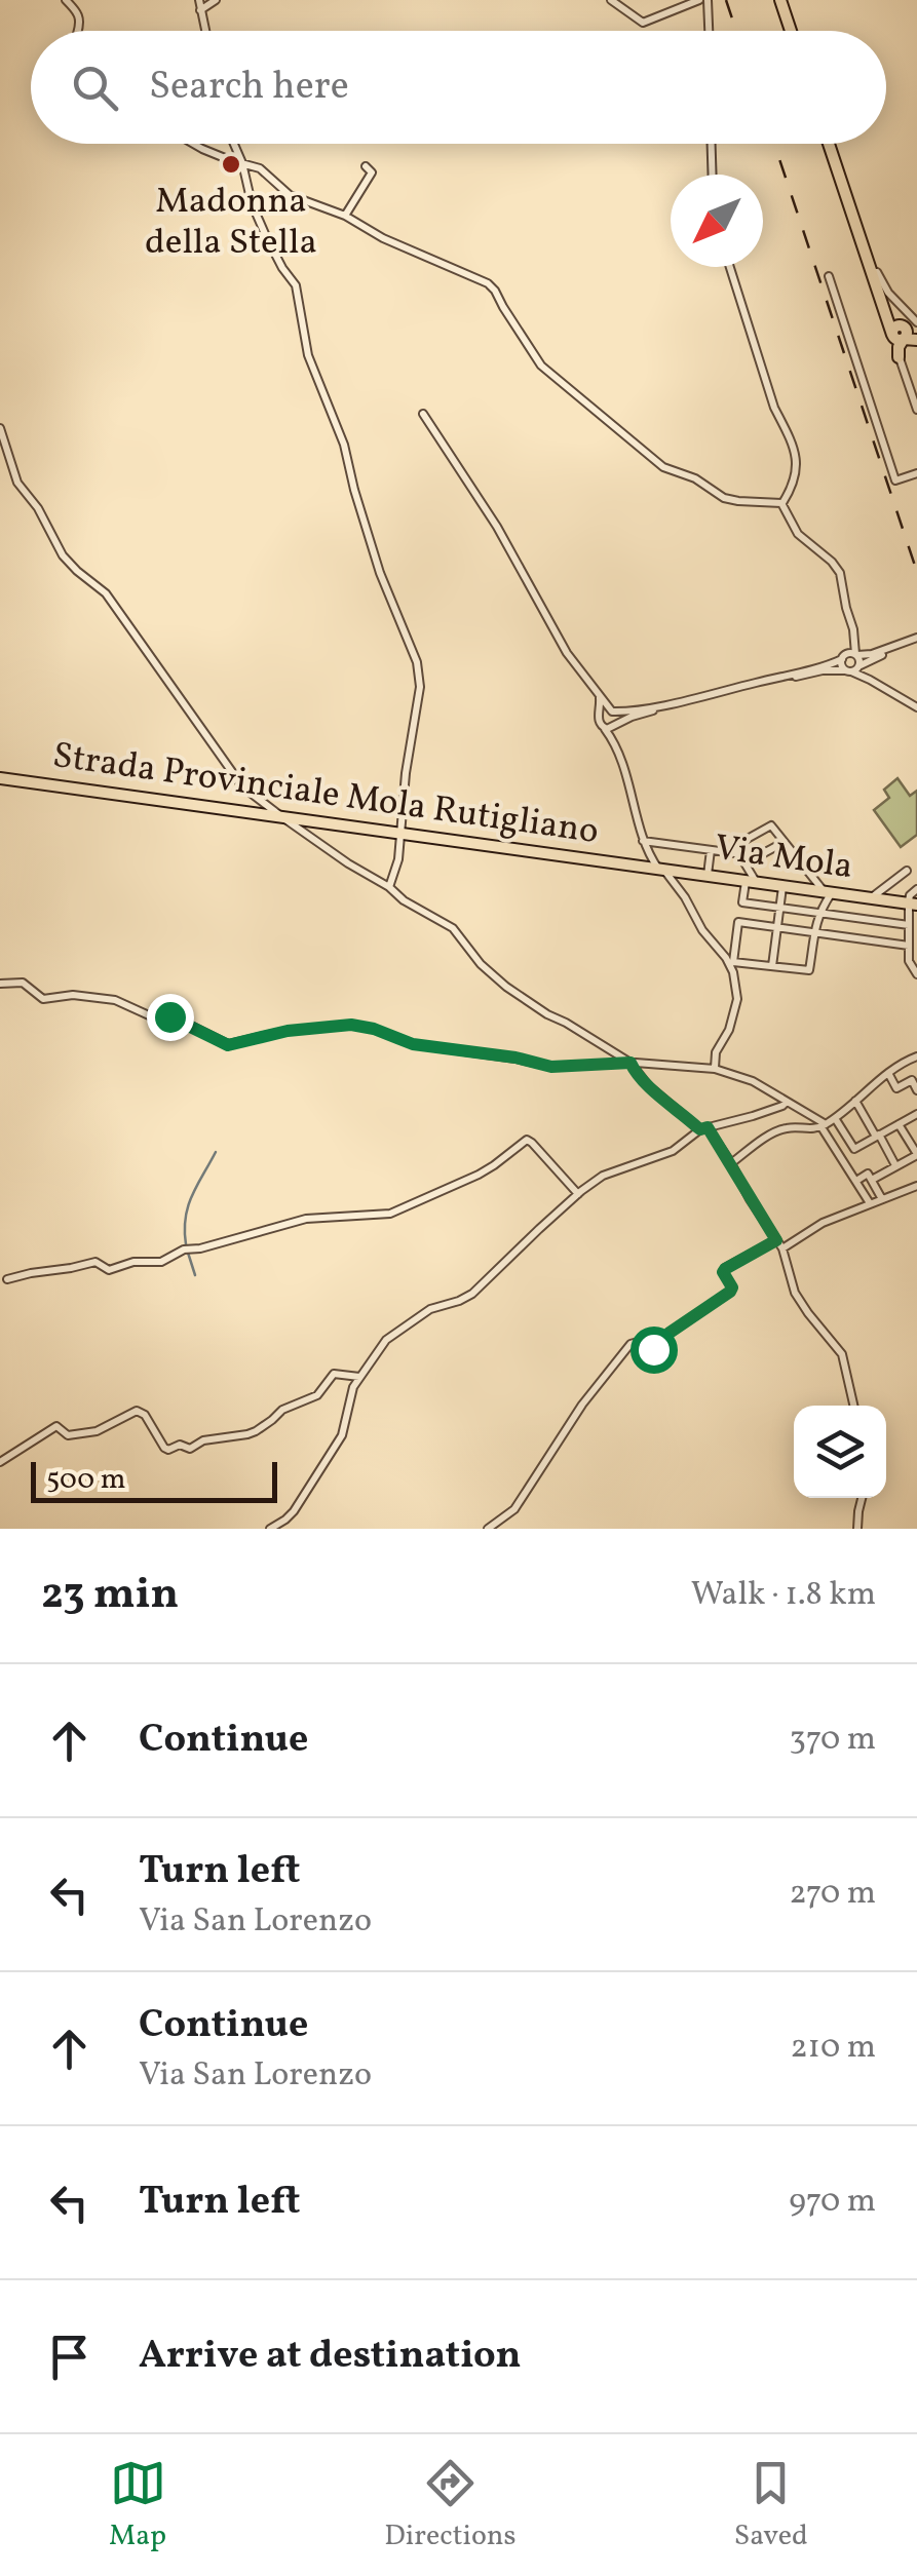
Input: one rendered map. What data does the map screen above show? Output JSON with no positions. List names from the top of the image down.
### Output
{
  "streets": {
    "main road": ["Strada Provinciale Mola Rutigliano", "Via Mola"]
  },
  "crossings": [
    ["Strada Provinciale Mola Rutigliano", "Via Mola"]
  ],
  "places": ["Madonna della Stella"],
  "scale_bar": "500 m",
  "north": "bottom left",
  "page": {
    "search": "Search here",
    "scale": "500 m",
    "heading": ["23 min", "Walk · 1.8 km"],
    "list": [
      ["Continue", "370 m"],
      ["Turn left", "Via San Lorenzo", "270 m"],
      ["Continue", "Via San Lorenzo", "210 m"],
      ["Turn left", "970 m"],
      "Arrive at destination"
    ],
    "nav": ["Map", "Directions", "Saved"]
  }
}
